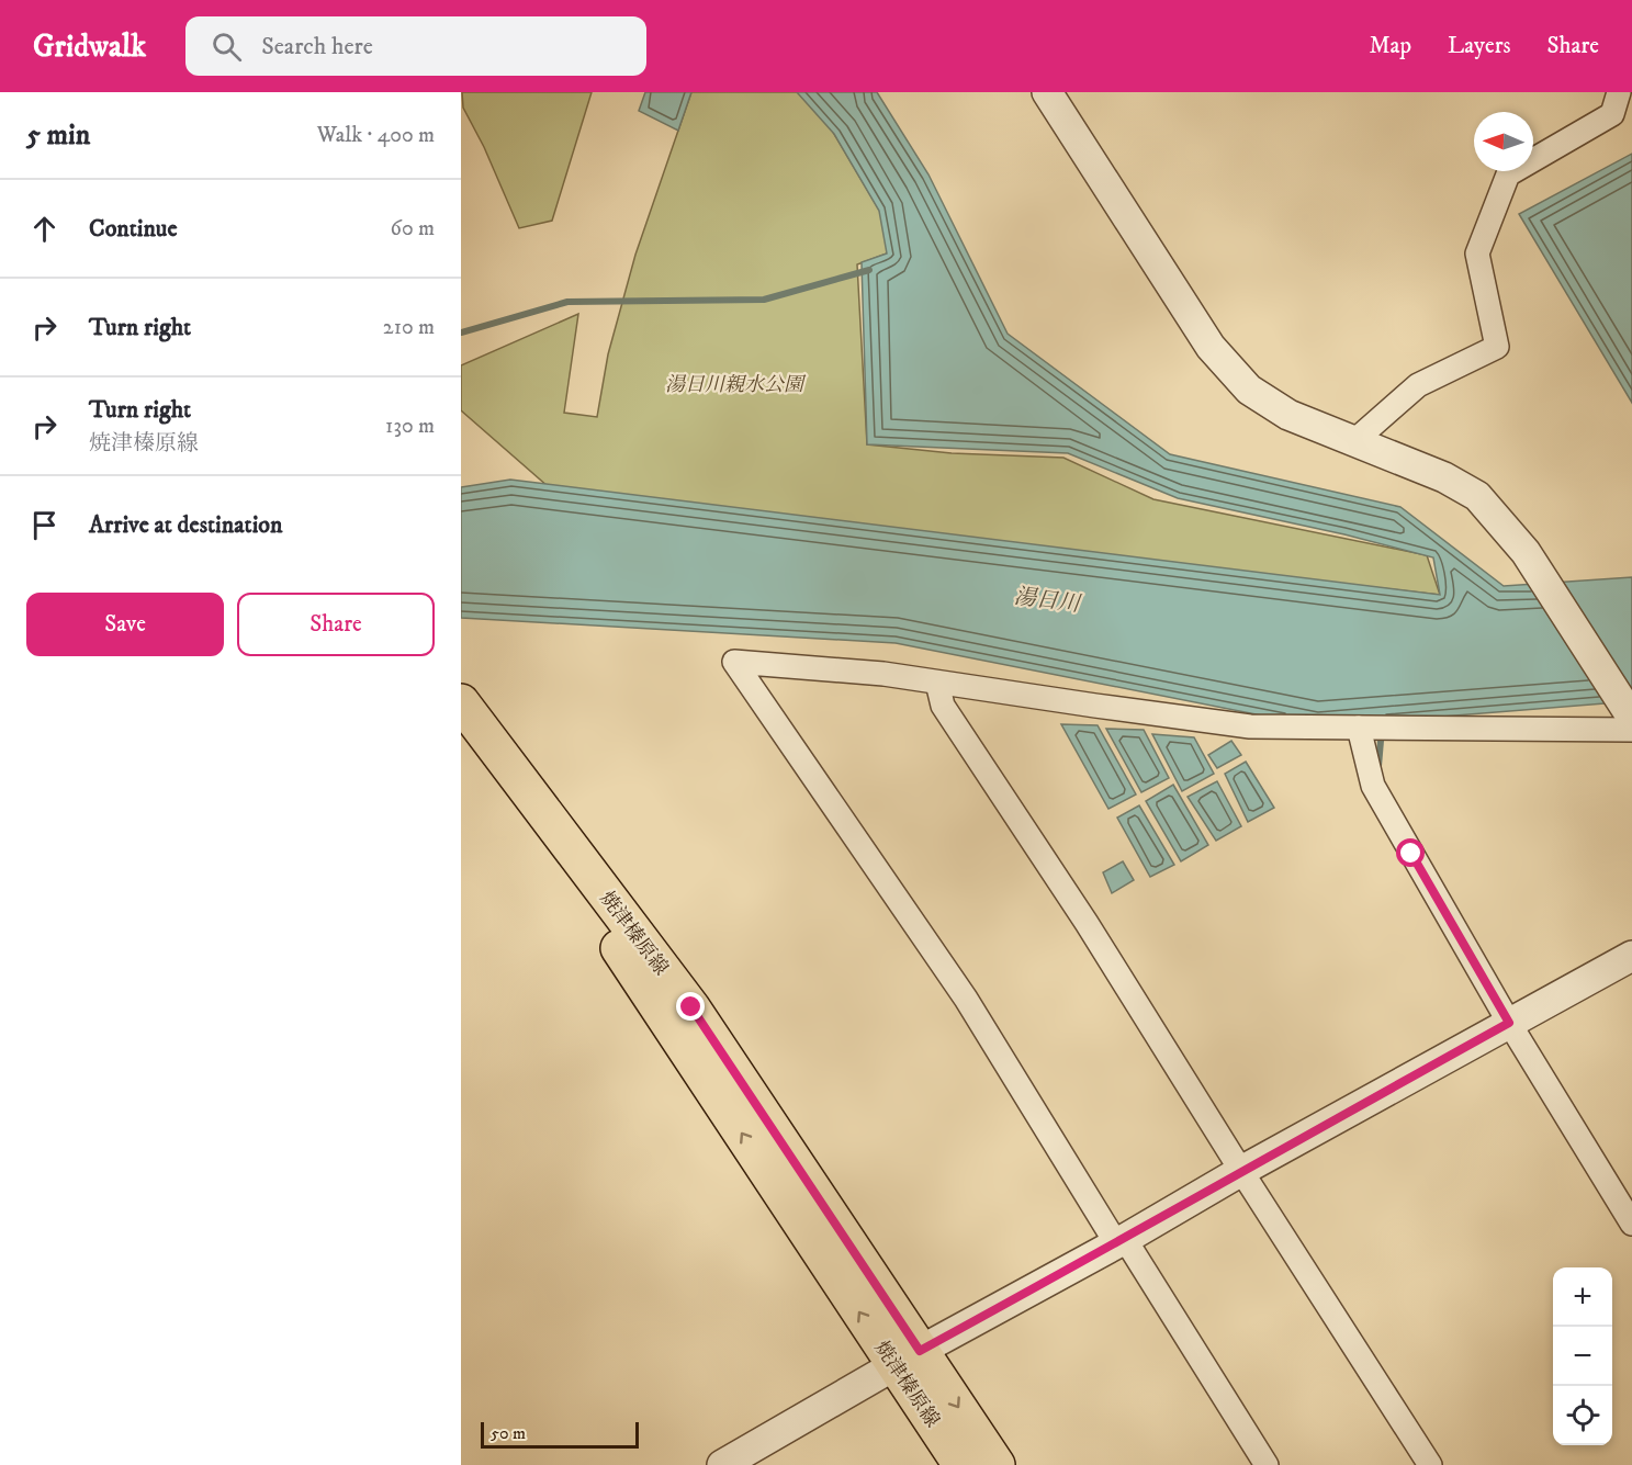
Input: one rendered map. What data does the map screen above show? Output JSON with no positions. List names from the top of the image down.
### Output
{
  "streets": {
    "main road": ["焼津榛原線"]
  },
  "water": ["湯日川"],
  "parks": ["湯日川親水公園"],
  "scale_bar": "50 m",
  "north": "left",
  "page": {
    "header": "Gridwalk",
    "search": "Search here",
    "nav": ["Map", "Layers", "Share"],
    "heading": ["5 min", "Walk · 400 m"],
    "list": [
      ["Continue", "60 m"],
      ["Turn right", "210 m"],
      ["Turn right", "焼津榛原線", "130 m"],
      "Arrive at destination"
    ],
    "buttons": ["Save", "Share"],
    "map_buttons": ["+", "−"],
    "scale": "50 m"
  }
}
